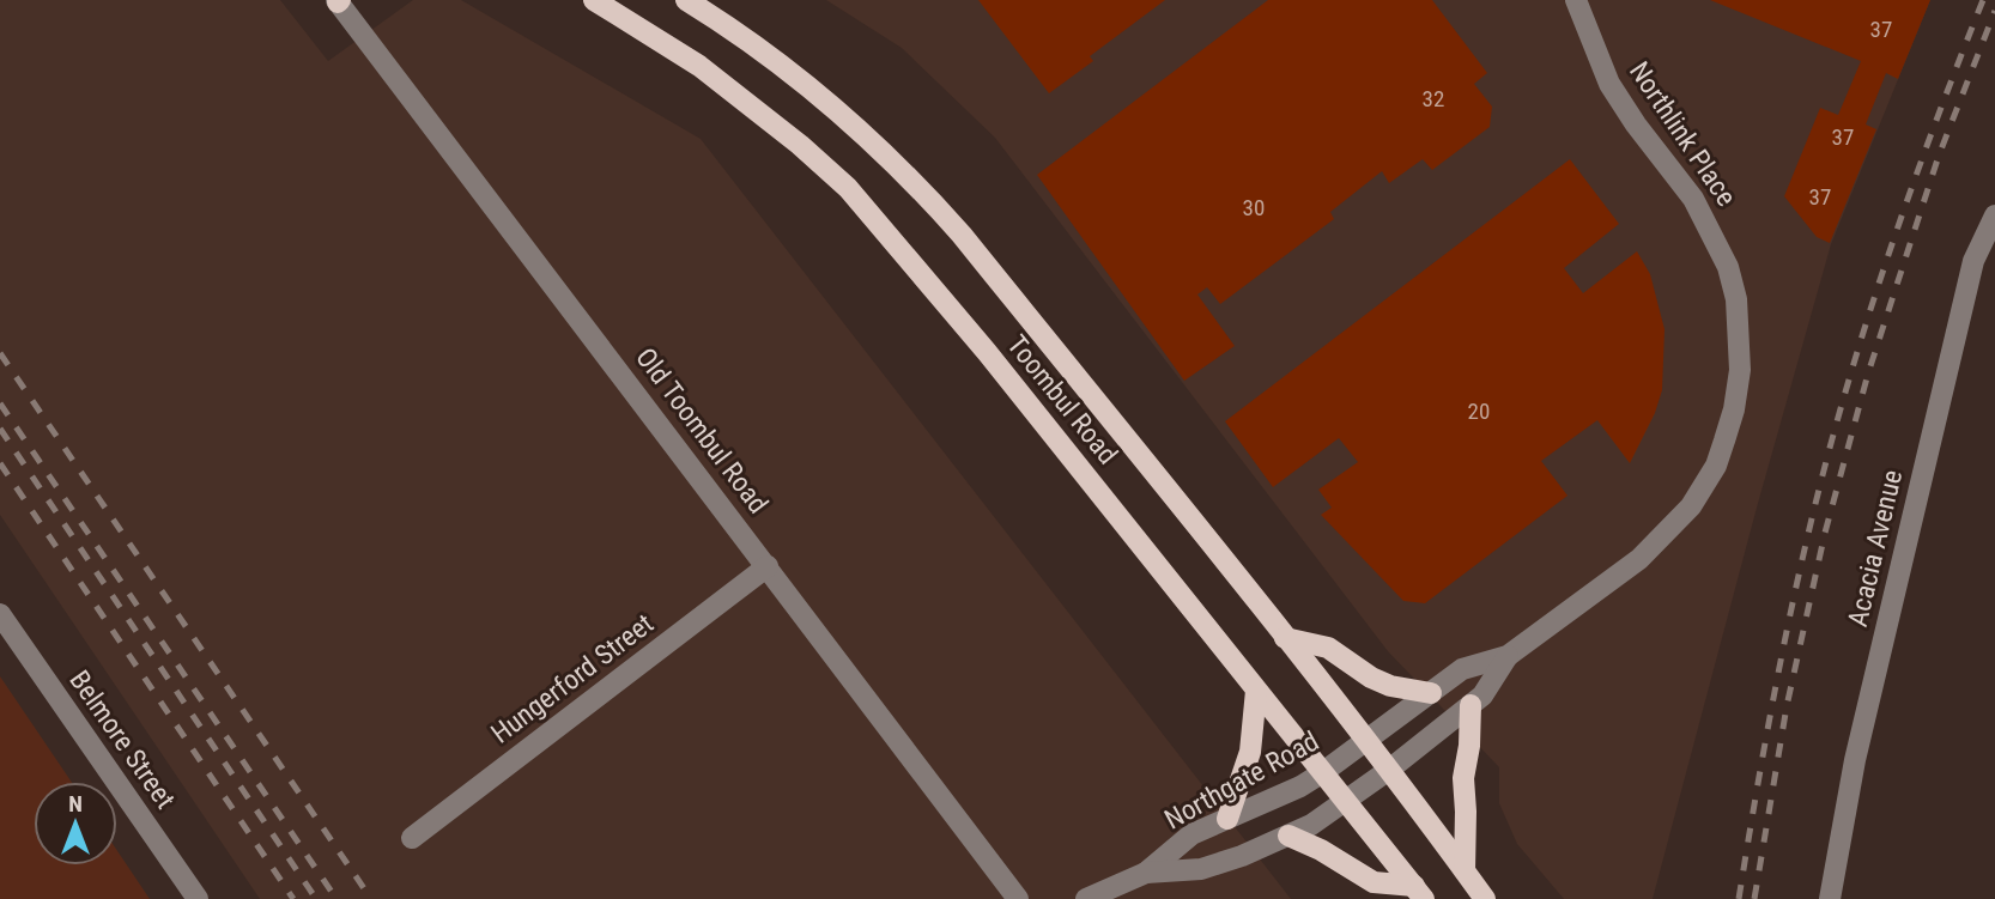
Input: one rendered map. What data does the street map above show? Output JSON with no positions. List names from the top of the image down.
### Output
{
  "streets": {
    "main road": ["Toombul Road"],
    "street": [
      "Northlink Place",
      "Old Toombul Road",
      "Acacia Avenue",
      "Hungerford Street",
      "Belmore Street",
      "Northgate Road"
    ]
  },
  "crossings": [
    ["Northlink Place", "Toombul Road"],
    ["Northlink Place", "Northgate Road"],
    ["Toombul Road", "Northgate Road"],
    ["Old Toombul Road", "Hungerford Street"]
  ],
  "house_numbers": [
    "37",
    "32",
    "37",
    "37",
    "30",
    "20"
  ],
  "north": "top"
}
